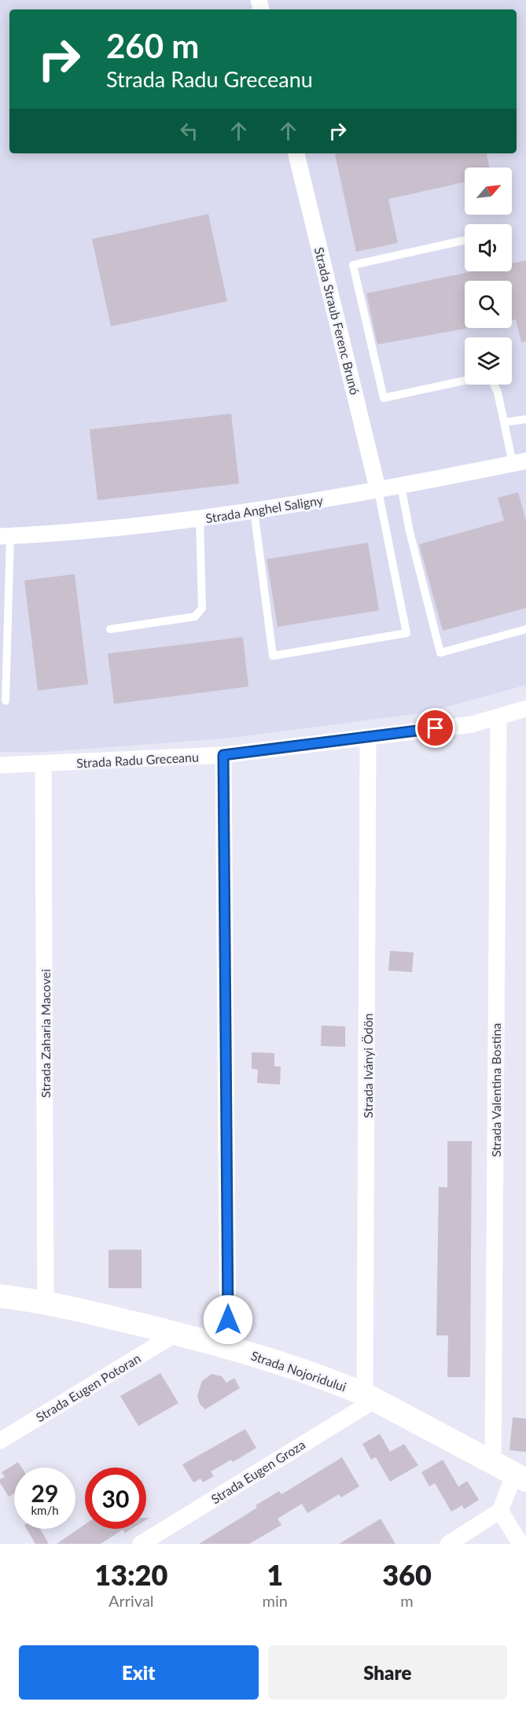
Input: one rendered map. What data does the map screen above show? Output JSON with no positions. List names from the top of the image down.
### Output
{
  "streets": {
    "main road": ["Strada Nojoridului"],
    "street": [
      "Strada Straub Ferenc Brunó",
      "Strada Anghel Saligny",
      "Strada Radu Greceanu",
      "Strada Zaharia Macovei",
      "Strada Iványi Ödön",
      "Strada Valentina Bostina",
      "Strada Eugen Potoran",
      "Strada Eugen Groza"
    ]
  },
  "crossings": [
    ["Strada Straub Ferenc Brunó", "Strada Anghel Saligny"],
    ["Strada Radu Greceanu", "Strada Zaharia Macovei"],
    ["Strada Radu Greceanu", "Strada Iványi Ödön"],
    ["Strada Radu Greceanu", "Strada Valentina Bostina"],
    ["Strada Zaharia Macovei", "Strada Nojoridului"],
    ["Strada Iványi Ödön", "Strada Nojoridului"],
    ["Strada Iványi Ödön", "Strada Eugen Groza"],
    ["Strada Valentina Bostina", "Strada Nojoridului"],
    ["Strada Nojoridului", "Strada Eugen Potoran"],
    ["Strada Nojoridului", "Strada Eugen Groza"]
  ],
  "north": "top right",
  "page": {
    "turn": ["260 m", "Strada Radu Greceanu"],
    "speed": "29 km/h",
    "limit": "30",
    "eta": [
      "13:20",
      "Arrival",
      "1",
      "min",
      "360",
      "m"
    ],
    "buttons": ["Exit", "Share"]
  }
}
